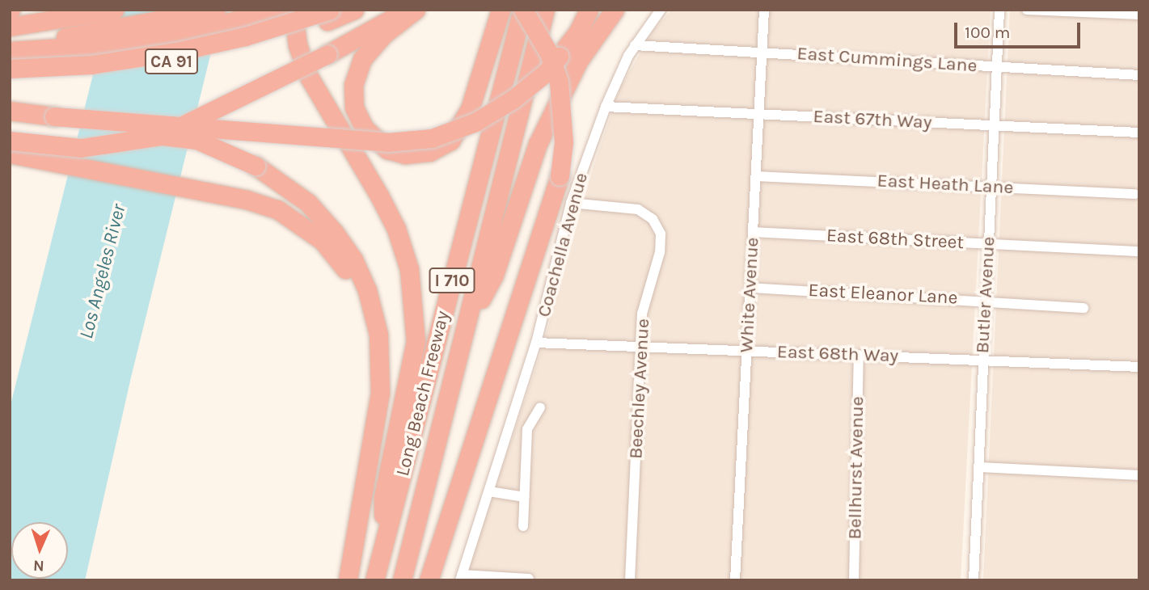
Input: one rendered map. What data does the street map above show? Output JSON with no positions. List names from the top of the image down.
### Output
{
  "streets": {
    "highway": ["CA 91", "I 710", "Long Beach Freeway"],
    "street": [
      "East Cummings Lane",
      "East 67th Way",
      "East Heath Lane",
      "East 68th Street",
      "Coachella Avenue",
      "East Eleanor Lane",
      "White Avenue",
      "Butler Avenue",
      "East 68th Way",
      "Beechley Avenue",
      "Bellhurst Avenue"
    ]
  },
  "crossings": [
    ["East Cummings Lane", "Coachella Avenue"],
    ["East Cummings Lane", "White Avenue"],
    ["East Cummings Lane", "Butler Avenue"],
    ["East 67th Way", "Coachella Avenue"],
    ["East 67th Way", "White Avenue"],
    ["East 67th Way", "Butler Avenue"],
    ["East Heath Lane", "White Avenue"],
    ["East Heath Lane", "Butler Avenue"],
    ["East 68th Street", "White Avenue"],
    ["East 68th Street", "Butler Avenue"],
    ["Coachella Avenue", "East 68th Way"],
    ["Coachella Avenue", "Beechley Avenue"],
    ["East Eleanor Lane", "White Avenue"],
    ["East Eleanor Lane", "Butler Avenue"],
    ["White Avenue", "East 68th Way"],
    ["Butler Avenue", "East 68th Way"],
    ["East 68th Way", "Beechley Avenue"],
    ["East 68th Way", "Bellhurst Avenue"]
  ],
  "water": ["Los Angeles River"],
  "scale_bar": "100 m",
  "north": "bottom"
}
